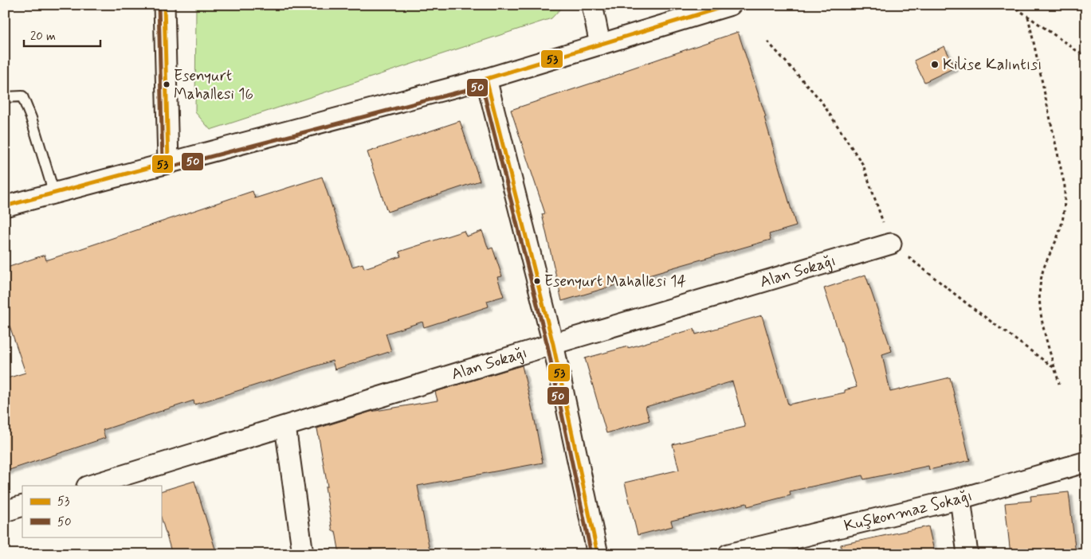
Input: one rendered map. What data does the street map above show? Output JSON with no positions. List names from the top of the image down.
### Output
{
  "streets": {
    "street": ["Alan Sokağı", "Kuşkonmaz Sokağı"]
  },
  "places": ["Kilise Kalıntısı", "Esenyurt Mahallesi 16", "Esenyurt Mahallesi 14"],
  "lines": ["transit line 53", "transit line 50"],
  "legend": ["53", "50"],
  "scale_bar": "20 m"
}
